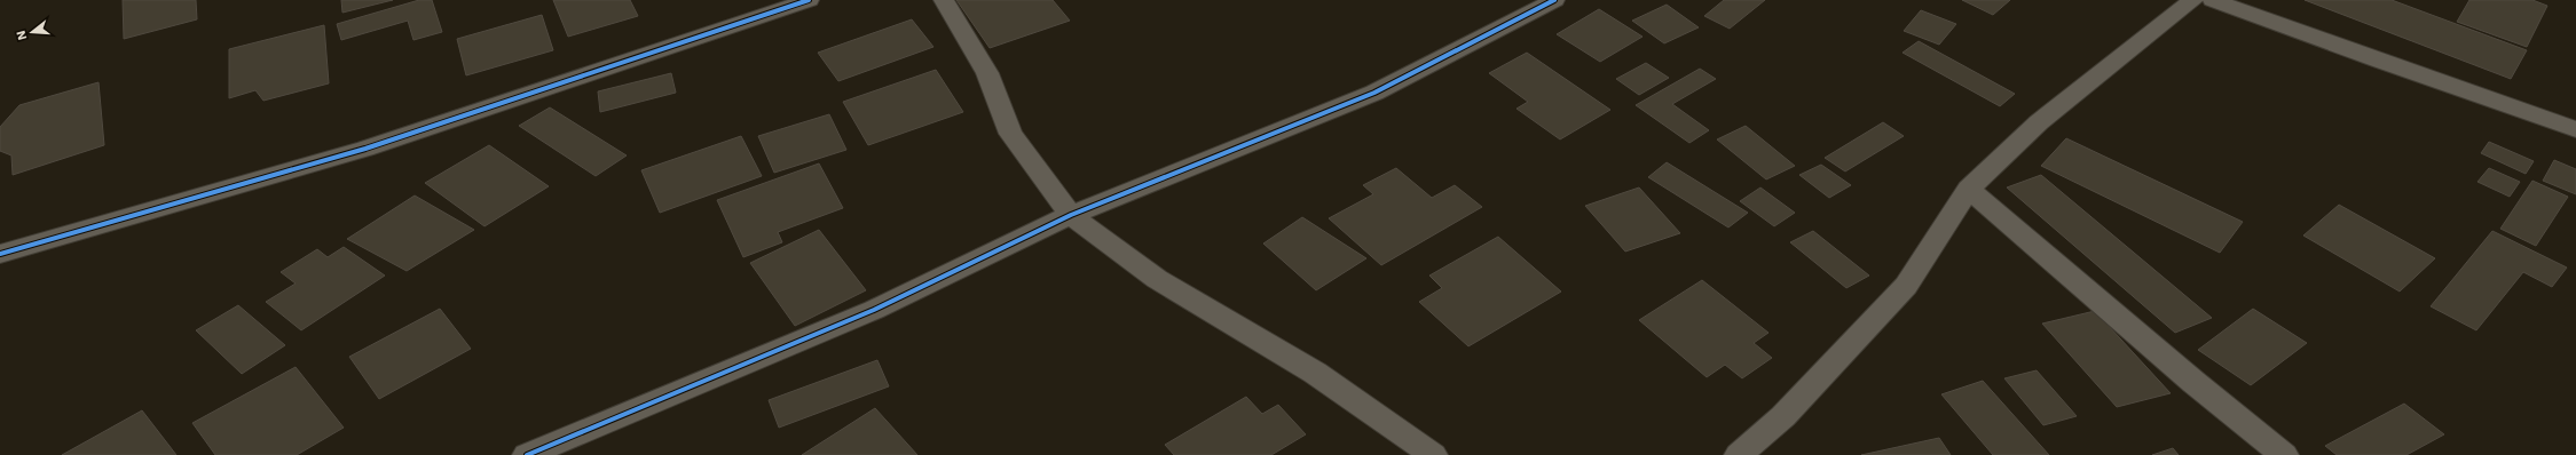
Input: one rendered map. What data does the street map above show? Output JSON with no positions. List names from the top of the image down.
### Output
{
  "north": "left"
}
